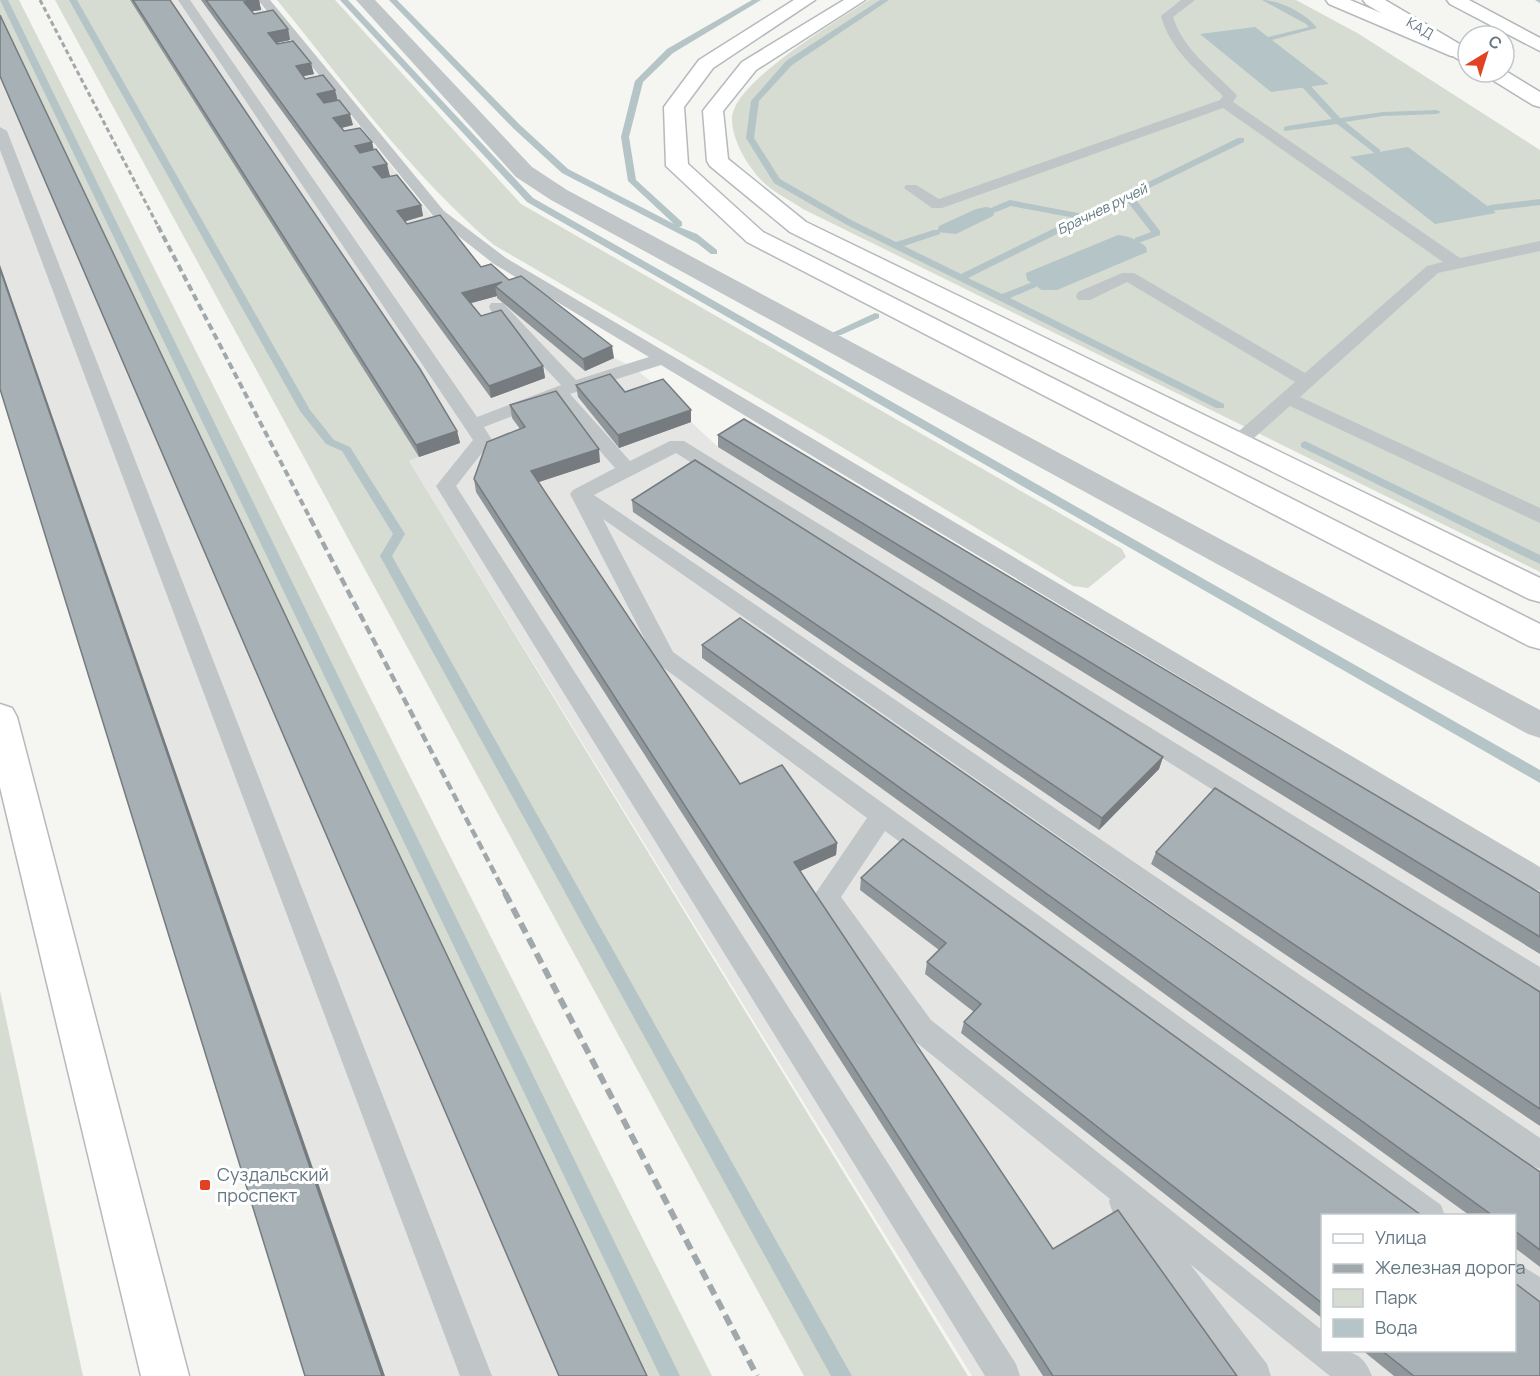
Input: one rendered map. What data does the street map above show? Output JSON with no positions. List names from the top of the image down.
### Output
{
  "streets": {
    "main road": ["КАД"]
  },
  "water": ["Брачнев ручей"],
  "places": {
    "transit": ["Суздальский проспект"]
  },
  "legend": [
    "Улица",
    "Железная дорога",
    "Парк",
    "Вода"
  ],
  "north": "top right"
}
